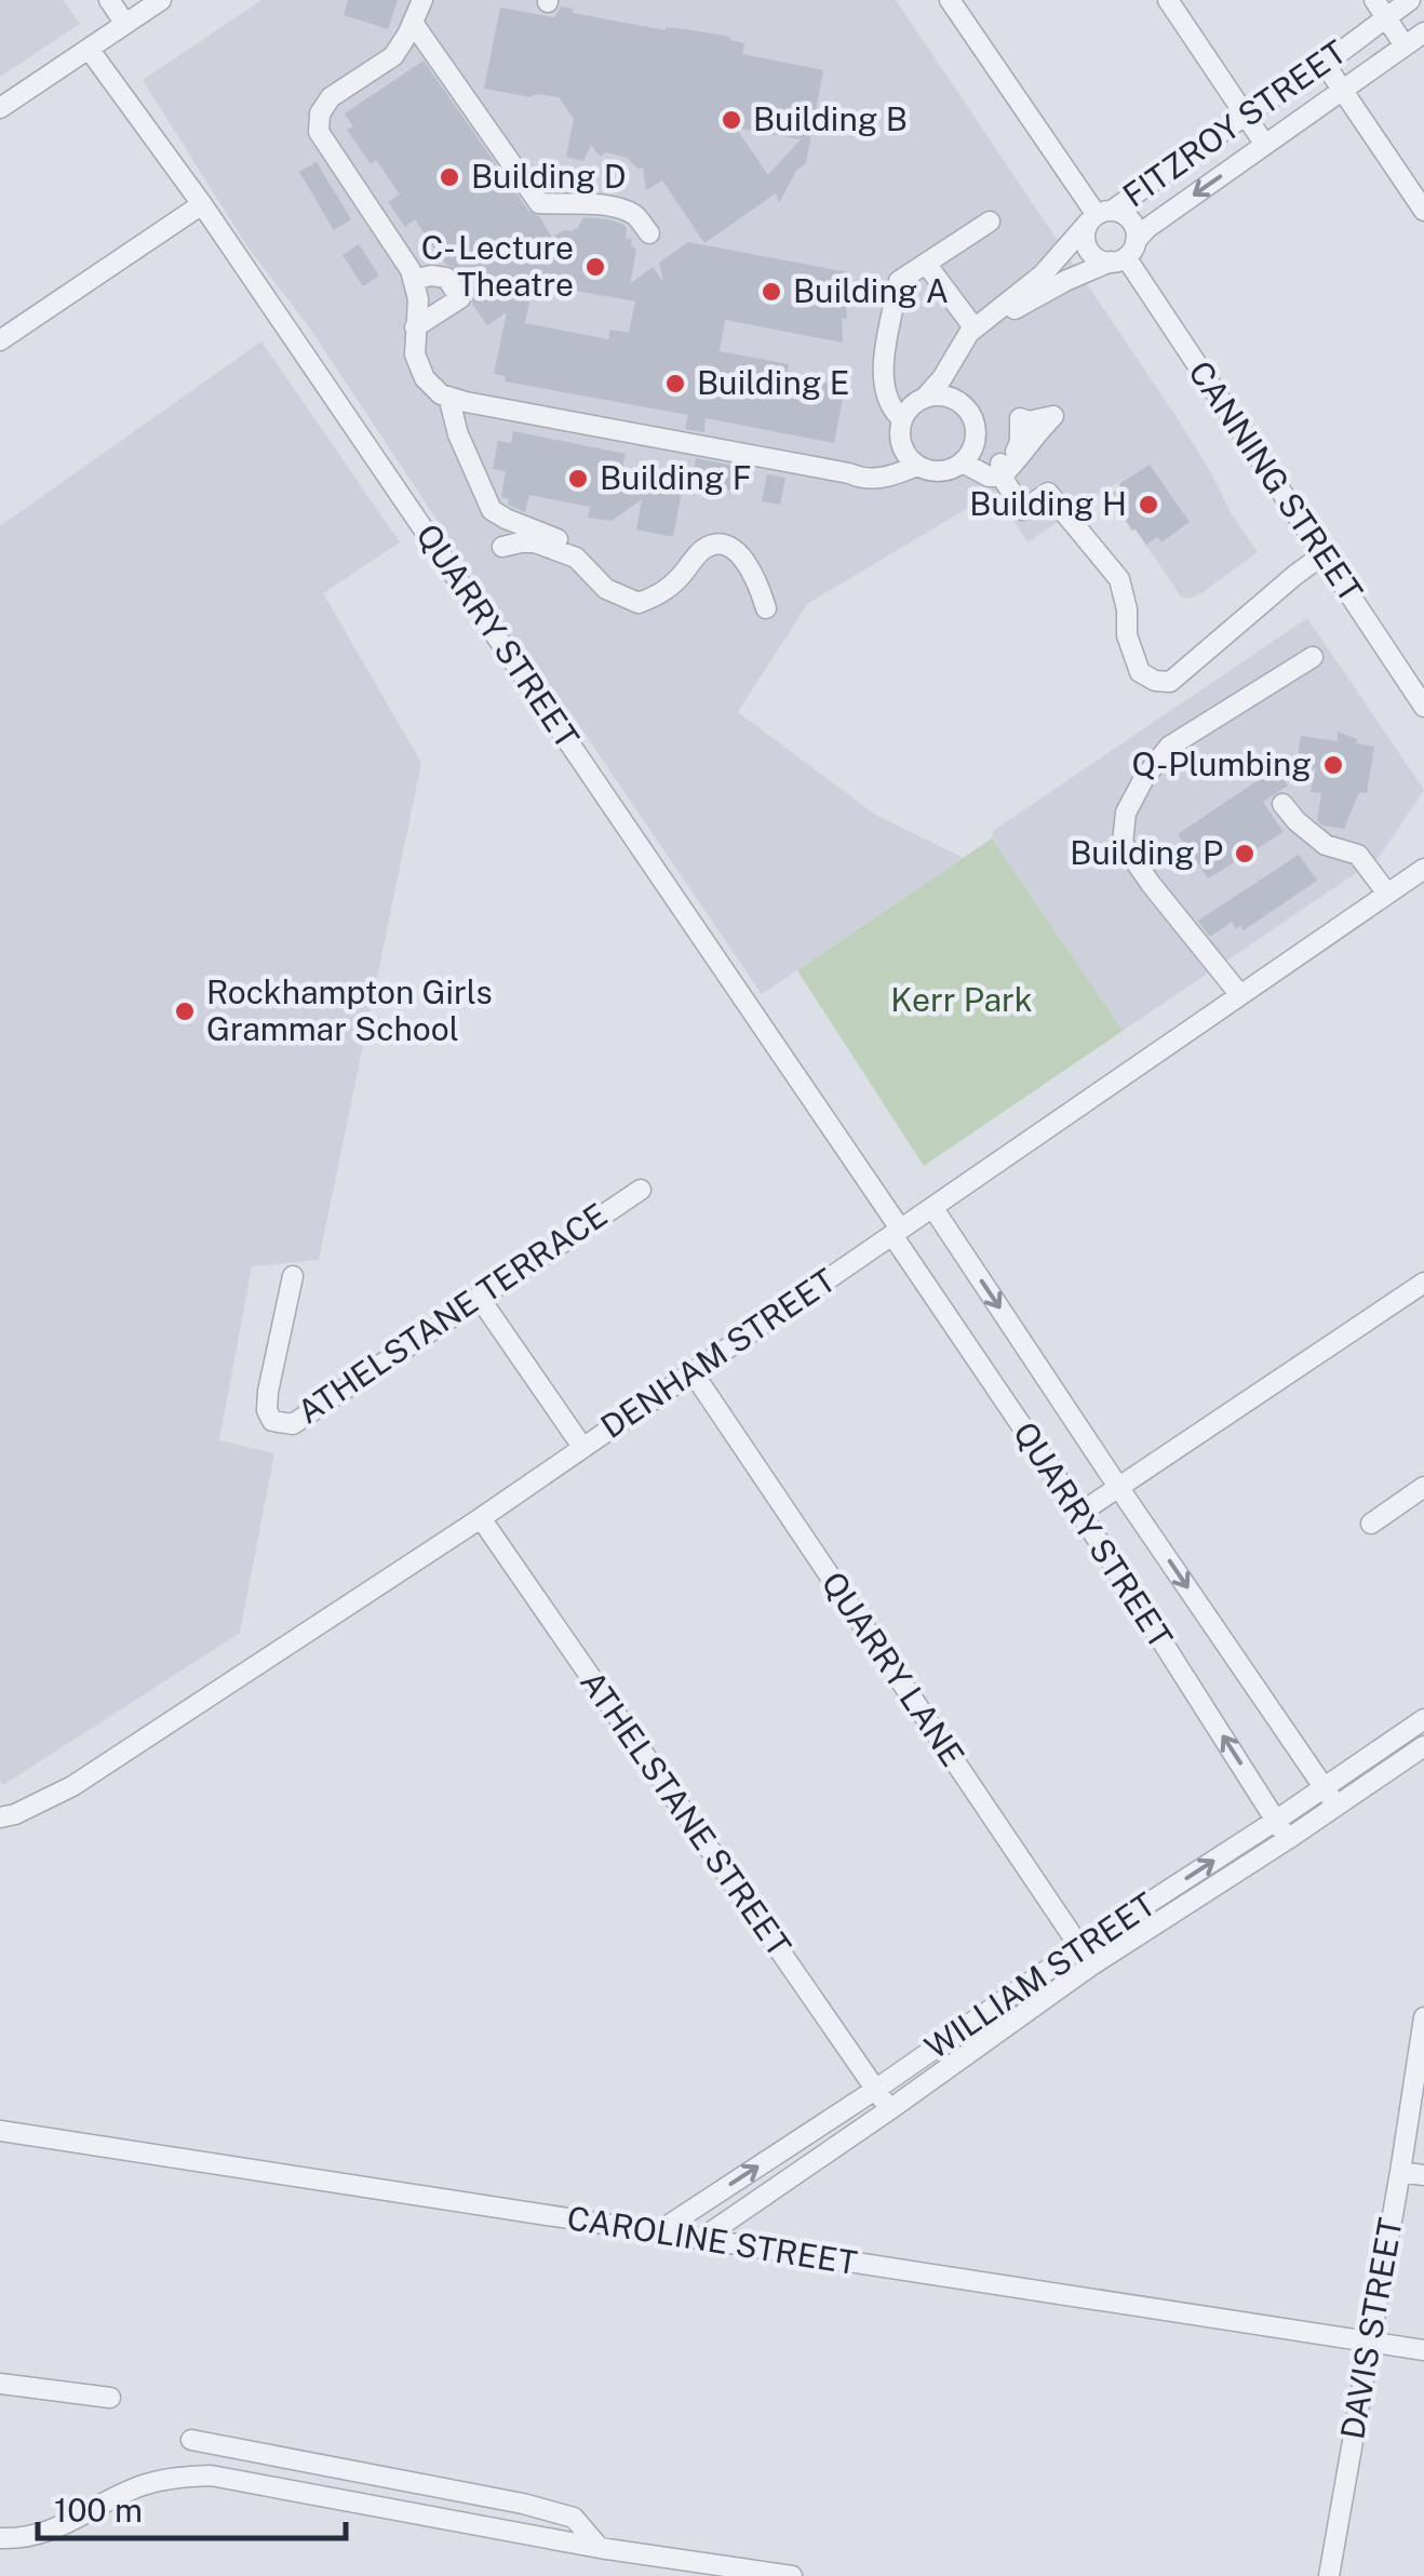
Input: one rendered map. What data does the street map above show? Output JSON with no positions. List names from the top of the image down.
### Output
{
  "streets": {
    "street": [
      "FITZROY STREET",
      "CANNING STREET",
      "QUARRY STREET",
      "ATHELSTANE TERRACE",
      "DENHAM STREET",
      "QUARRY LANE",
      "ATHELSTANE STREET",
      "WILLIAM STREET",
      "CAROLINE STREET",
      "DAVIS STREET"
    ]
  },
  "crossings": [
    ["FITZROY STREET", "CANNING STREET"],
    ["QUARRY STREET", "DENHAM STREET"],
    ["QUARRY STREET", "WILLIAM STREET"],
    ["DENHAM STREET", "QUARRY LANE"],
    ["DENHAM STREET", "ATHELSTANE STREET"],
    ["QUARRY LANE", "WILLIAM STREET"],
    ["ATHELSTANE STREET", "WILLIAM STREET"],
    ["WILLIAM STREET", "CAROLINE STREET"],
    ["CAROLINE STREET", "DAVIS STREET"]
  ],
  "parks": ["Kerr Park"],
  "places": [
    "Building B",
    "Building D",
    "C- Lecture Theatre",
    "Building A",
    "Building E",
    "Building F",
    "Building H",
    "Q-Plumbing",
    "Building P",
    "Rockhampton Girls Grammar School"
  ],
  "scale_bar": "100 m"
}
